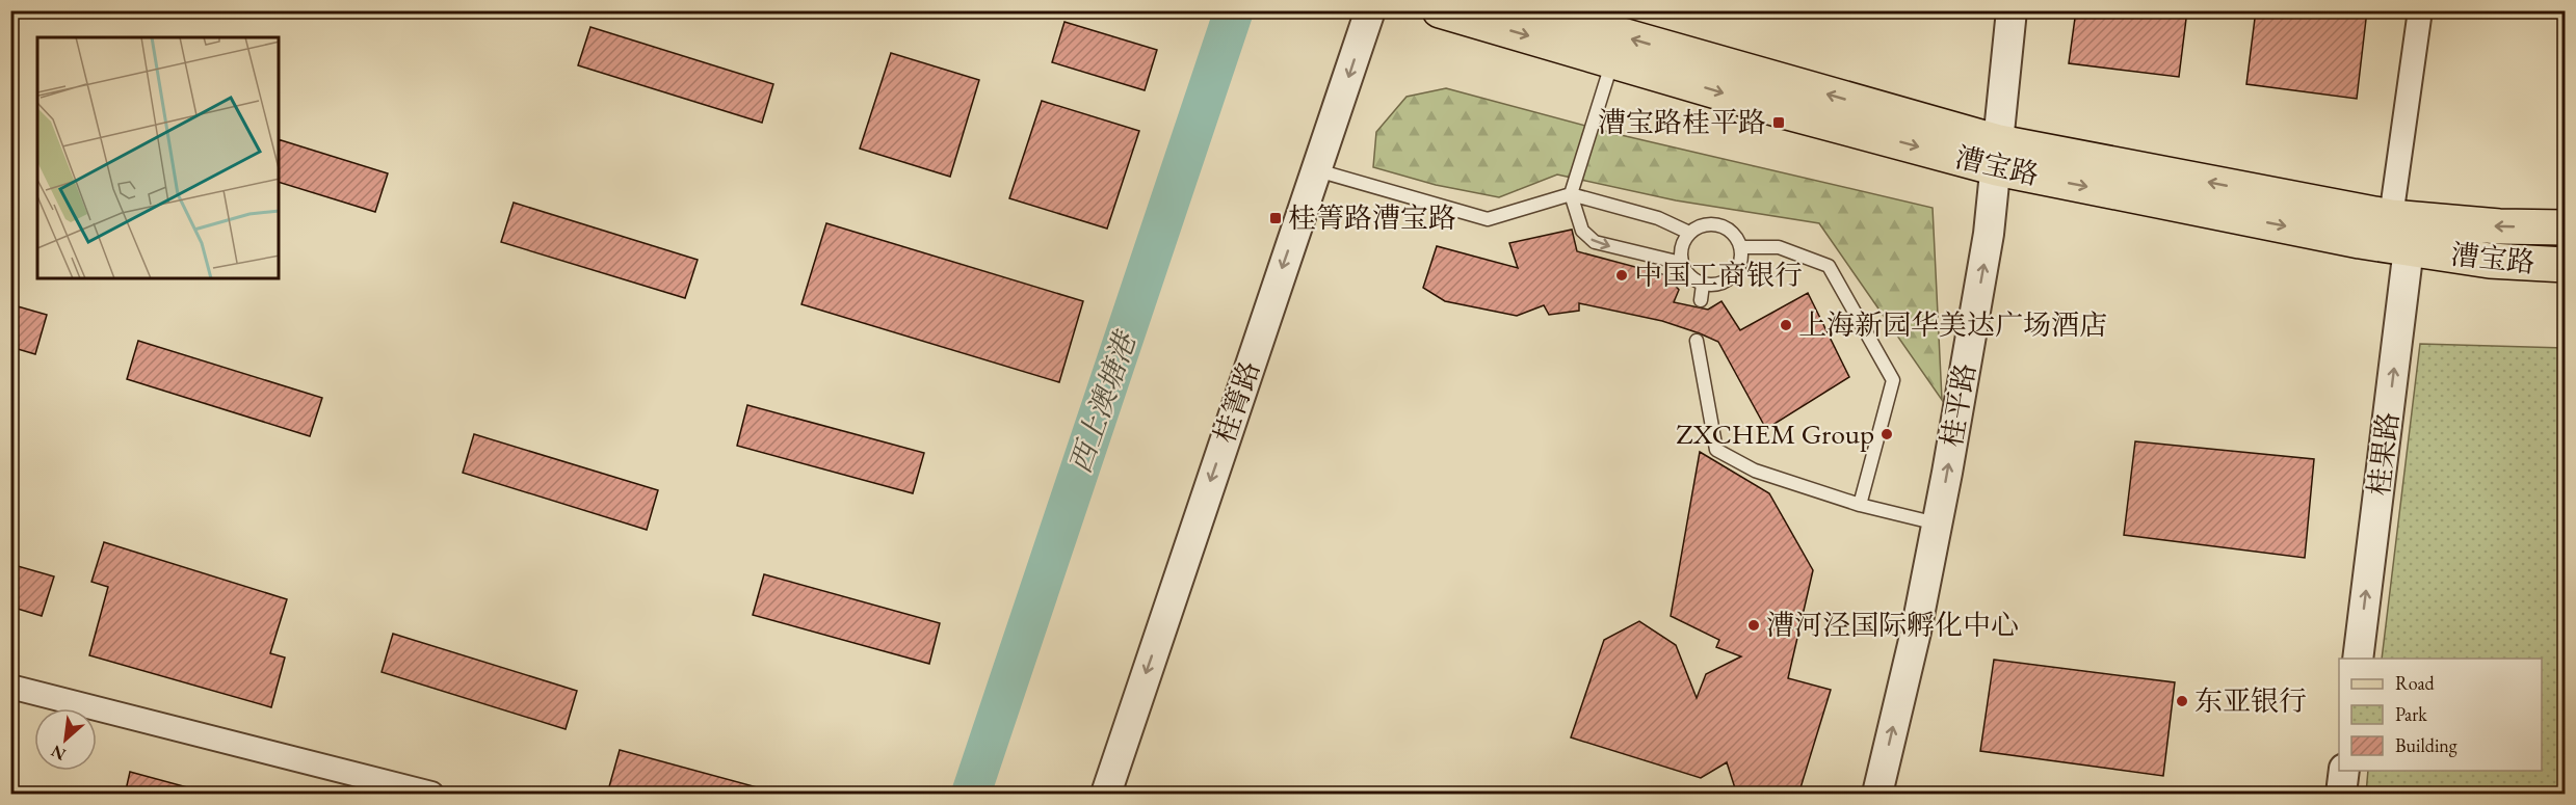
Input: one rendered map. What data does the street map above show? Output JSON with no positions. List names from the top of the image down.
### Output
{
  "streets": {
    "main road": ["漕宝路"],
    "street": ["桂箐路", "桂平路", "桂果路"]
  },
  "crossings": [
    ["漕宝路", "桂平路"],
    ["漕宝路", "桂果路"]
  ],
  "one_way": ["桂箐路", "桂平路", "桂果路"],
  "water": ["西上澳塘港"],
  "places": {
    "transit": ["漕宝路桂平路", "桂箐路漕宝路"],
    "other": [
      "中国工商银行",
      "上海新园华美达广场酒店",
      "ZXCHEM Group",
      "漕河泾国际孵化中心",
      "东亚银行"
    ]
  },
  "legend": ["Road", "Park", "Building"],
  "north": "bottom left"
}
